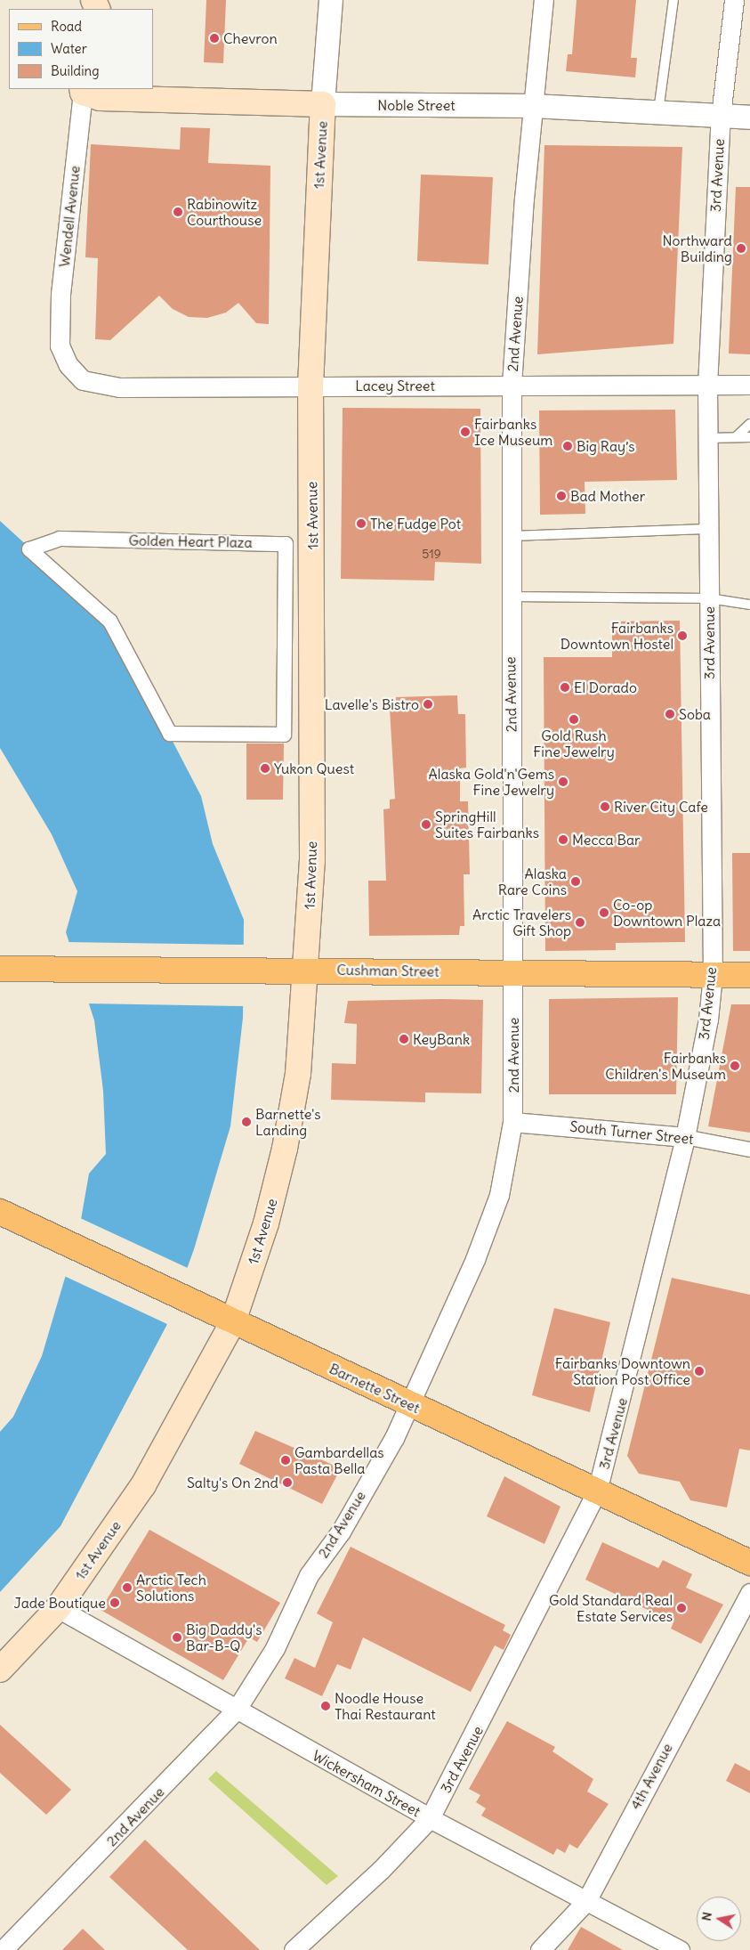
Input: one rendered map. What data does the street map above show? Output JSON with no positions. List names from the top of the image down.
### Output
{
  "streets": {
    "main road": [
      "Noble Street",
      "1st Avenue",
      "Cushman Street",
      "Barnette Street"
    ],
    "street": [
      "3rd Avenue",
      "Wendell Avenue",
      "2nd Avenue",
      "Lacey Street",
      "Golden Heart Plaza",
      "South Turner Street",
      "4th Avenue",
      "Wickersham Street"
    ]
  },
  "crossings": [
    ["Noble Street", "1st Avenue"],
    ["Noble Street", "3rd Avenue"],
    ["Noble Street", "Wendell Avenue"],
    ["Noble Street", "2nd Avenue"],
    ["1st Avenue", "Lacey Street"],
    ["1st Avenue", "Cushman Street"],
    ["1st Avenue", "Barnette Street"],
    ["1st Avenue", "Wickersham Street"],
    ["3rd Avenue", "Lacey Street"],
    ["3rd Avenue", "Cushman Street"],
    ["3rd Avenue", "South Turner Street"],
    ["3rd Avenue", "Barnette Street"],
    ["3rd Avenue", "Wickersham Street"],
    ["Wendell Avenue", "Lacey Street"],
    ["2nd Avenue", "Lacey Street"],
    ["2nd Avenue", "Cushman Street"],
    ["2nd Avenue", "South Turner Street"],
    ["2nd Avenue", "Barnette Street"],
    ["2nd Avenue", "Wickersham Street"],
    ["4th Avenue", "Wickersham Street"]
  ],
  "places": [
    "Chevron",
    "Rabinowitz Courthouse",
    "Northward Building",
    "Fairbanks Ice Museum",
    "Big Ray’s",
    "Bad Mother",
    "The Fudge Pot",
    "Fairbanks Downtown Hostel",
    "El Dorado",
    "Lavelle's Bistro",
    "Soba",
    "Gold Rush Fine Jewelry",
    "Yukon Quest",
    "Alaska Gold'n'Gems Fine Jewelry",
    "River City Cafe",
    "SpringHill Suites Fairbanks",
    "Mecca Bar",
    "Alaska Rare Coins",
    "Co-op Downtown Plaza",
    "Arctic Travelers Gift Shop",
    "KeyBank",
    "Fairbanks Children's Museum",
    "Barnette's Landing",
    "Fairbanks Downtown Station Post Office",
    "Gambardellas Pasta Bella",
    "Salty's On 2nd",
    "Arctic Tech Solutions",
    "Jade Boutique",
    "Gold Standard Real Estate Services",
    "Big Daddy's Bar-B-Q",
    "Noodle House Thai Restaurant"
  ],
  "house_numbers": ["519"],
  "legend": ["Road", "Water", "Building"],
  "north": "left"
}
